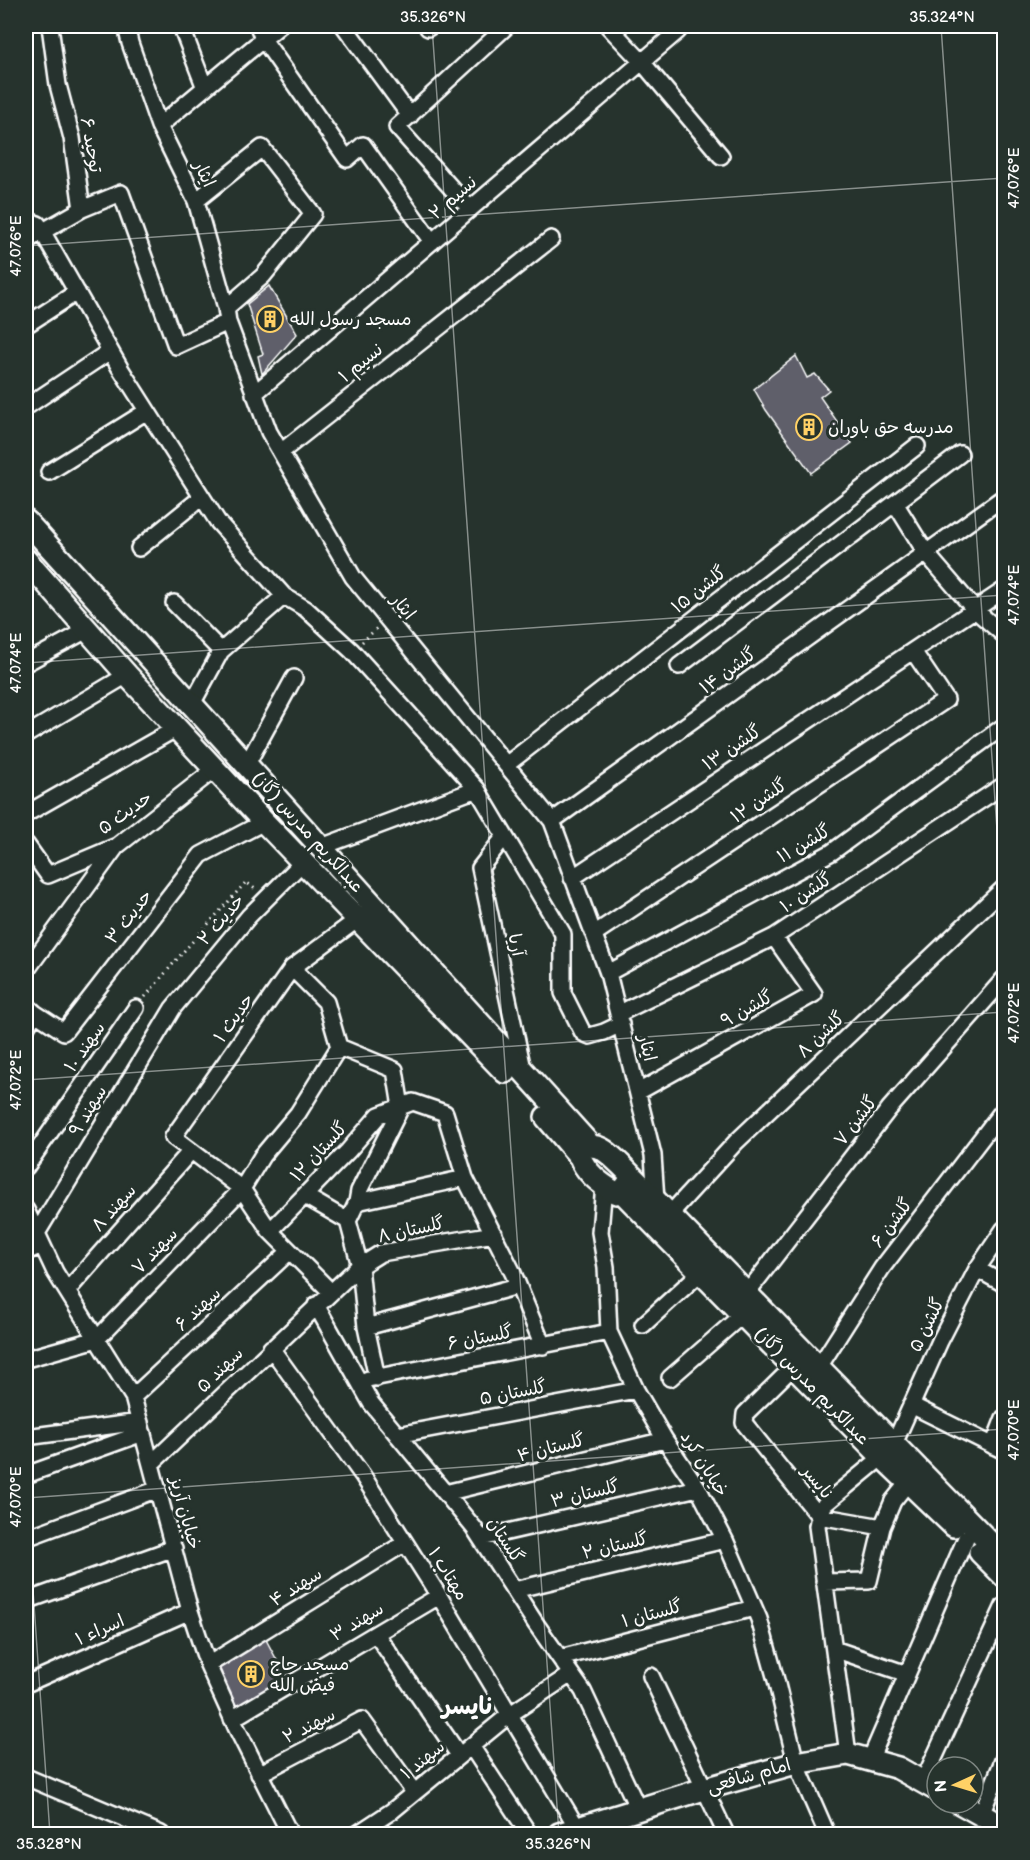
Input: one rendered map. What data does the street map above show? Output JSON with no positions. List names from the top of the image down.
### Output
{
  "streets": {
    "street": [
      "توحید ۶",
      "ایثار",
      "نسیم ۲",
      "نسیم ۱",
      "گلشن ۱۵",
      "گلشن ۱۴",
      "گلشن ۱۳",
      "گلشن ۱۲",
      "حدیث ۵",
      "عبدالکریم مدرس (گاز)",
      "گلشن ۱۱",
      "گلشن ۱۰",
      "حدیث ۳",
      "حدیث ۲",
      "آریا",
      "گلشن ۹",
      "حدیث ۱",
      "گلشن ۸",
      "سهند ۱۰",
      "سهند ۹",
      "گلشن ۷",
      "گلستان ۱۲",
      "سهند ۸",
      "گلشن ۶",
      "گلستان ۸",
      "سهند ۷",
      "سهند ۶",
      "گلشن ۵",
      "گلستان ۶",
      "سهند ۵",
      "گلستان ۵",
      "گلستان ۴",
      "خیابان کرد",
      "نایسر",
      "گلستان ۳",
      "خیابان آریز",
      "گلستان",
      "گلستان ۲",
      "مهتاب ۱",
      "سهند ۴",
      "گلستان ۱",
      "سهند ۳",
      "اسراء ۱",
      "سهند ۲",
      "سهند ۱",
      "امام شافعی"
    ]
  },
  "crossings": [
    ["ایثار", "نسیم ۲"],
    ["ایثار", "نسیم ۱"],
    ["ایثار", "گلشن ۱۵"],
    ["ایثار", "گلشن ۱۴"],
    ["ایثار", "گلشن ۱۳"],
    ["ایثار", "گلشن ۱۲"],
    ["ایثار", "عبدالکریم مدرس (گاز)"],
    ["ایثار", "گلشن ۱۱"],
    ["ایثار", "گلشن ۱۰"],
    ["ایثار", "گلشن ۹"],
    ["ایثار", "گلشن ۸"],
    ["گلشن ۱۳", "گلشن ۱۲"],
    ["حدیث ۵", "عبدالکریم مدرس (گاز)"],
    ["عبدالکریم مدرس (گاز)", "حدیث ۳"],
    ["عبدالکریم مدرس (گاز)", "حدیث ۲"],
    ["عبدالکریم مدرس (گاز)", "آریا"],
    ["عبدالکریم مدرس (گاز)", "حدیث ۱"],
    ["عبدالکریم مدرس (گاز)", "گلشن ۸"],
    ["عبدالکریم مدرس (گاز)", "گلشن ۷"],
    ["عبدالکریم مدرس (گاز)", "گلشن ۶"],
    ["عبدالکریم مدرس (گاز)", "گلشن ۵"],
    ["عبدالکریم مدرس (گاز)", "خیابان کرد"],
    ["عبدالکریم مدرس (گاز)", "نایسر"],
    ["گلشن ۱۰", "آریا"],
    ["گلشن ۱۰", "گلشن ۹"],
    ["حدیث ۲", "سهند ۹"],
    ["حدیث ۱", "سهند ۸"],
    ["سهند ۹", "خیابان آریز"],
    ["سهند ۸", "خیابان آریز"],
    ["گلستان ۸", "سهند ۵"],
    ["گلستان ۸", "گلستان"],
    ["سهند ۷", "خیابان آریز"],
    ["سهند ۶", "خیابان آریز"],
    ["گلستان ۶", "خیابان کرد"],
    ["گلستان ۶", "گلستان"],
    ["سهند ۵", "خیابان آریز"],
    ["سهند ۵", "گلستان"],
    ["سهند ۵", "مهتاب ۱"],
    ["گلستان ۵", "خیابان کرد"],
    ["گلستان ۵", "گلستان"],
    ["گلستان ۴", "خیابان کرد"],
    ["گلستان ۴", "گلستان"],
    ["خیابان کرد", "گلستان ۳"],
    ["خیابان کرد", "گلستان ۲"],
    ["خیابان کرد", "گلستان ۱"],
    ["خیابان کرد", "امام شافعی"],
    ["گلستان ۳", "گلستان"],
    ["خیابان آریز", "سهند ۴"],
    ["خیابان آریز", "سهند ۳"],
    ["خیابان آریز", "اسراء ۱"],
    ["خیابان آریز", "سهند ۲"],
    ["گلستان", "گلستان ۲"],
    ["گلستان", "گلستان ۱"],
    ["گلستان", "سهند ۱"],
    ["گلستان", "امام شافعی"],
    ["مهتاب ۱", "سهند ۴"],
    ["مهتاب ۱", "سهند ۳"],
    ["مهتاب ۱", "سهند ۱"],
    ["مهتاب ۱", "امام شافعی"],
    ["سهند ۲", "سهند ۱"]
  ],
  "districts": ["نایسر"],
  "places": {
    "building": ["مسجد رسول الله", "مدرسه حق باوران", "مسجد حاج فیض الله"]
  },
  "north": "left",
  "coordinates": [
    "35.326°N",
    "35.324°N",
    "47.076°E",
    "47.074°E",
    "47.072°E",
    "47.070°E",
    "35.328°N"
  ]
}
